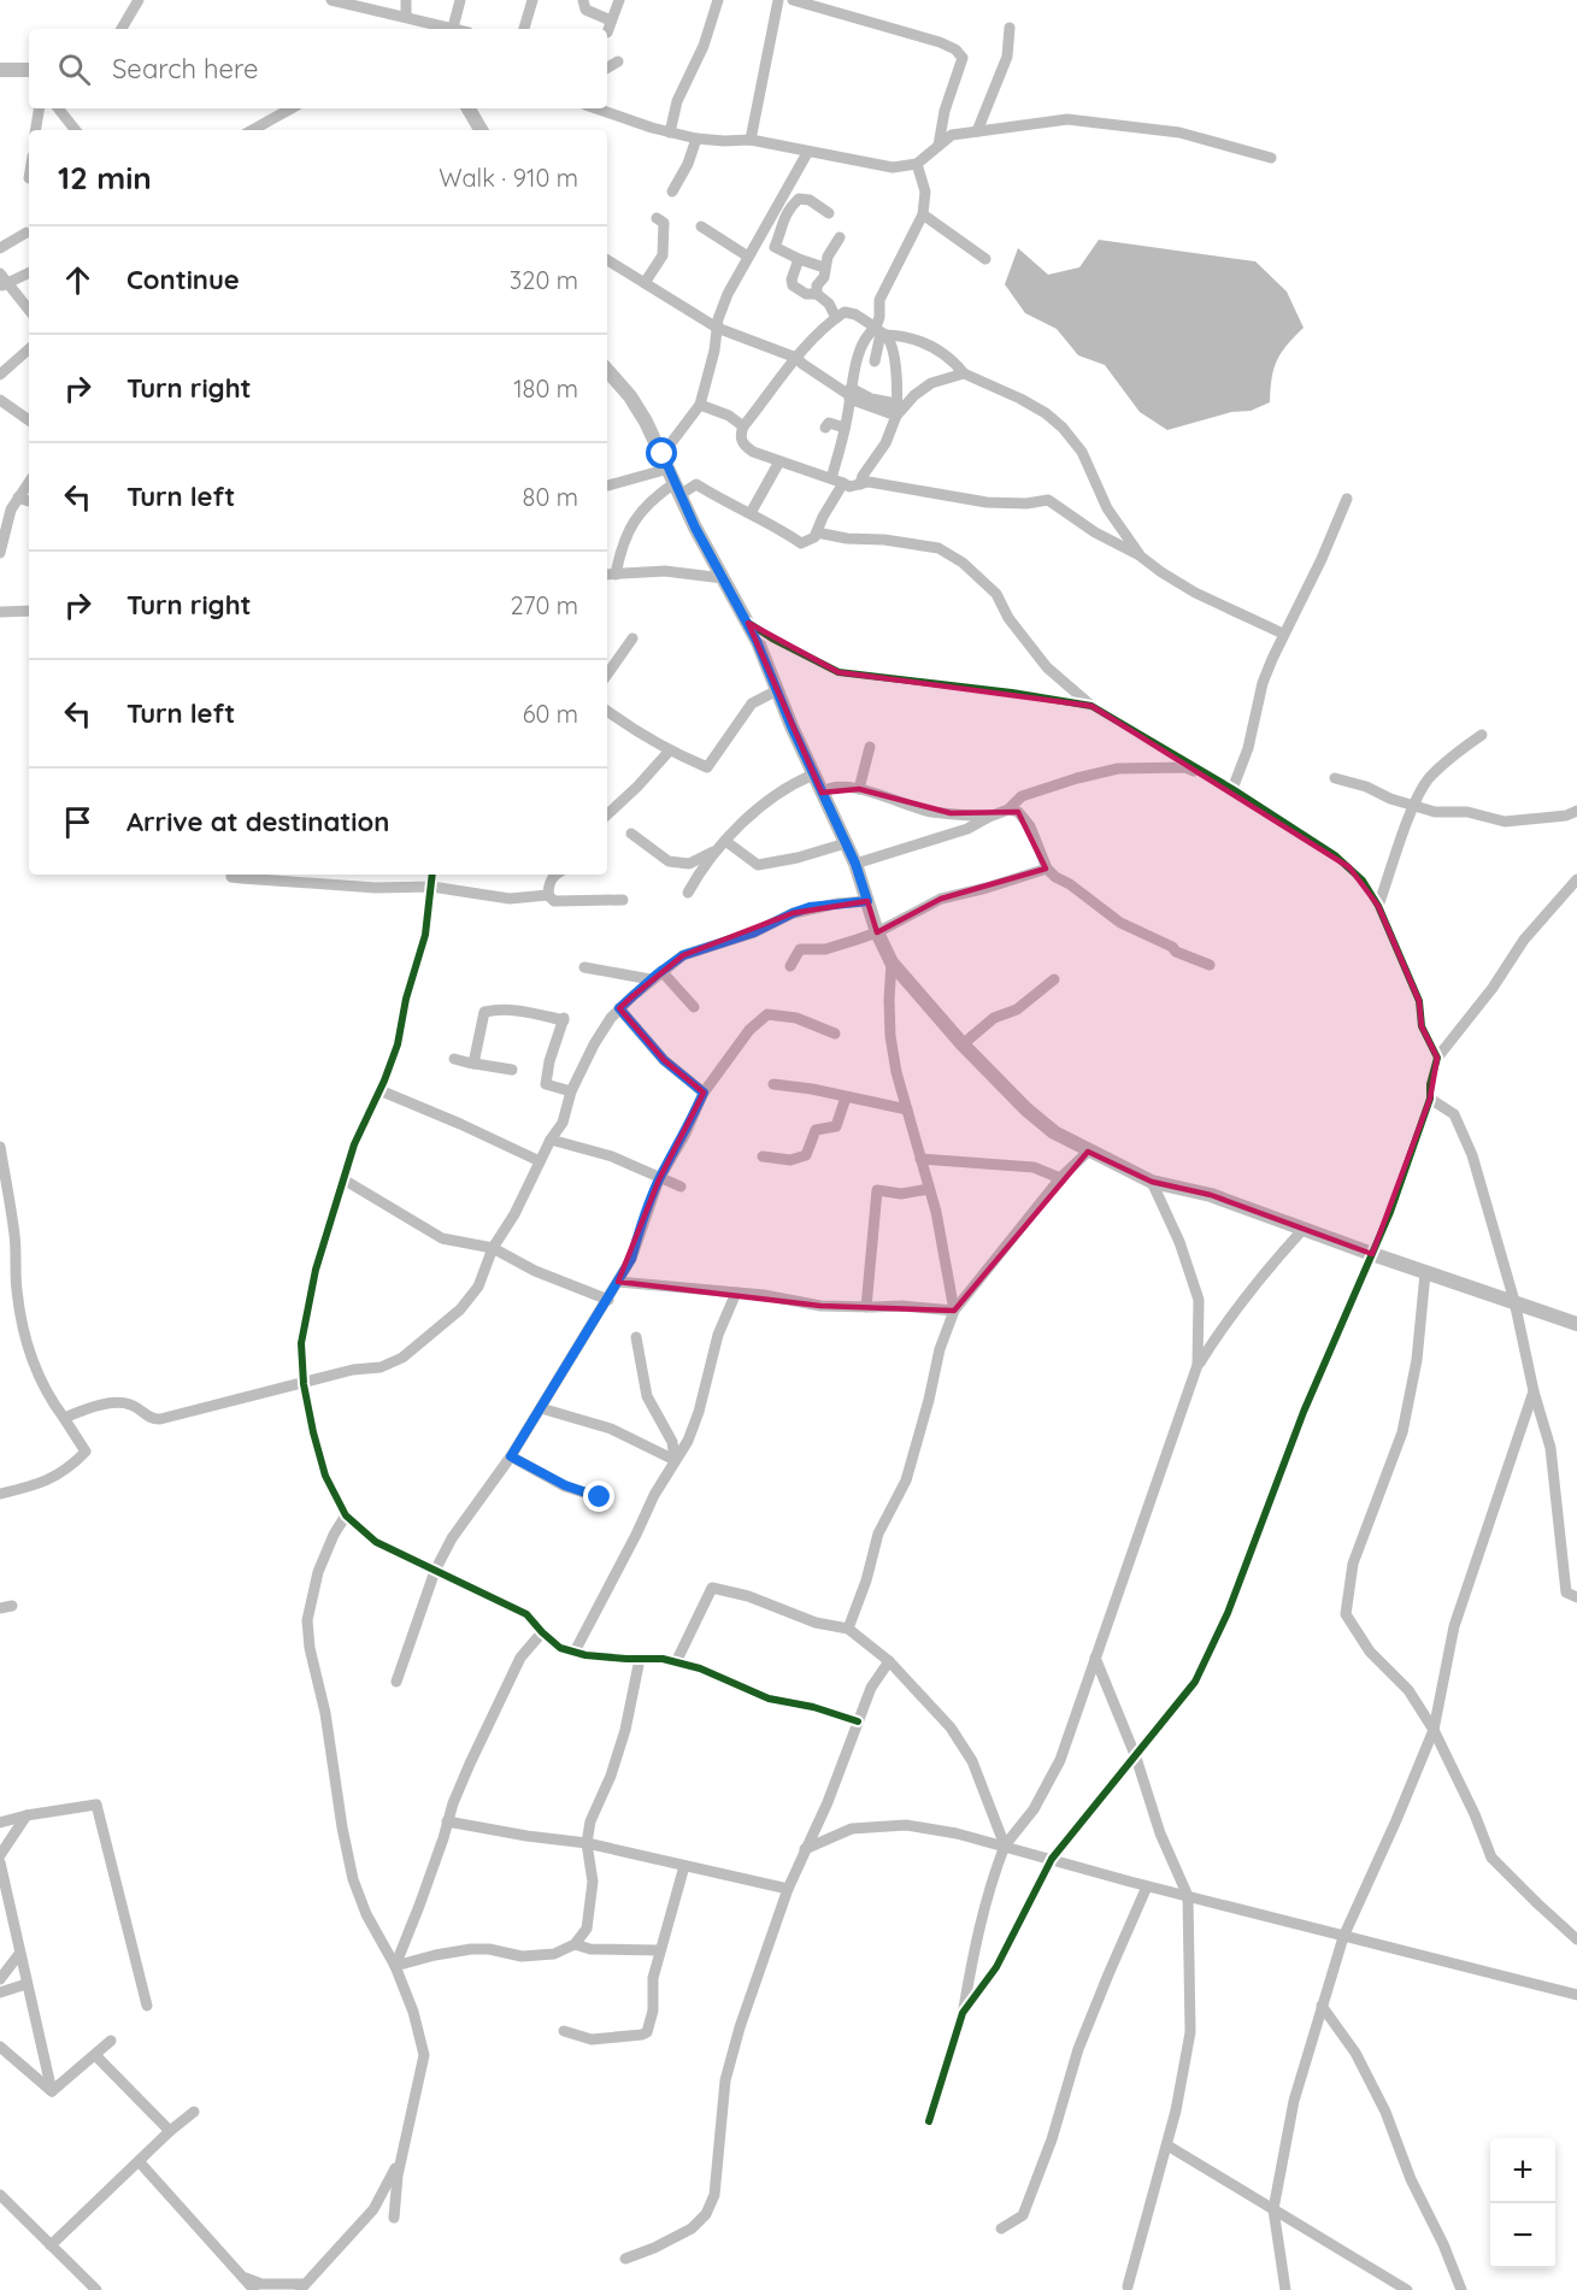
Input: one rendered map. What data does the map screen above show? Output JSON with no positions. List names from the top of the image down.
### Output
{
  "page": {
    "search": "Search here",
    "heading": ["12 min", "Walk · 910 m"],
    "list": [
      ["Continue", "320 m"],
      ["Turn right", "180 m"],
      ["Turn left", "80 m"],
      ["Turn right", "270 m"],
      ["Turn left", "60 m"],
      "Arrive at destination"
    ],
    "map_buttons": ["+", "−"]
  }
}
